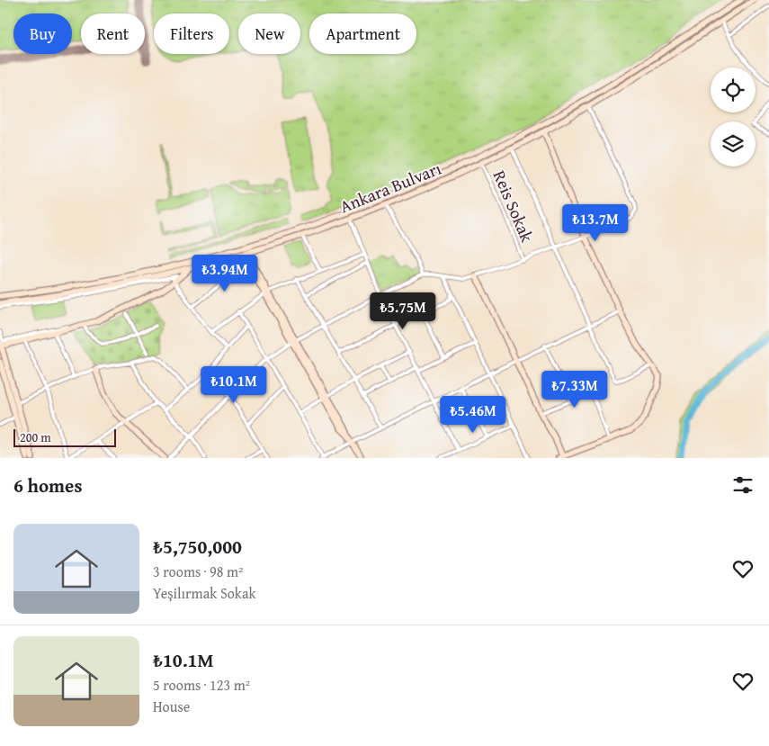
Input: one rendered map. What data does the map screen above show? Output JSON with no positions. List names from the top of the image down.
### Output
{
  "streets": {
    "main road": ["Ankara Bulvarı"],
    "street": ["Reis Sokak"]
  },
  "crossings": [
    ["Ankara Bulvarı", "Reis Sokak"]
  ],
  "scale_bar": "200 m",
  "page": {
    "chip": [
      "Buy",
      "Rent",
      "Filters",
      "New",
      "Apartment"
    ],
    "price": [
      "₺13.7M",
      "₺3.94M",
      "₺5.75M",
      "₺10.1M",
      "₺7.33M",
      "₺5.46M"
    ],
    "scale": "200 m",
    "heading": "6 homes",
    "list": [
      {
        "name": "₺5,750,000",
        "note": "3 rooms · 98 m² · Yeşilırmak Sokak"
      },
      {
        "name": "₺10.1M",
        "note": "5 rooms · 123 m² · House"
      }
    ]
  }
}
